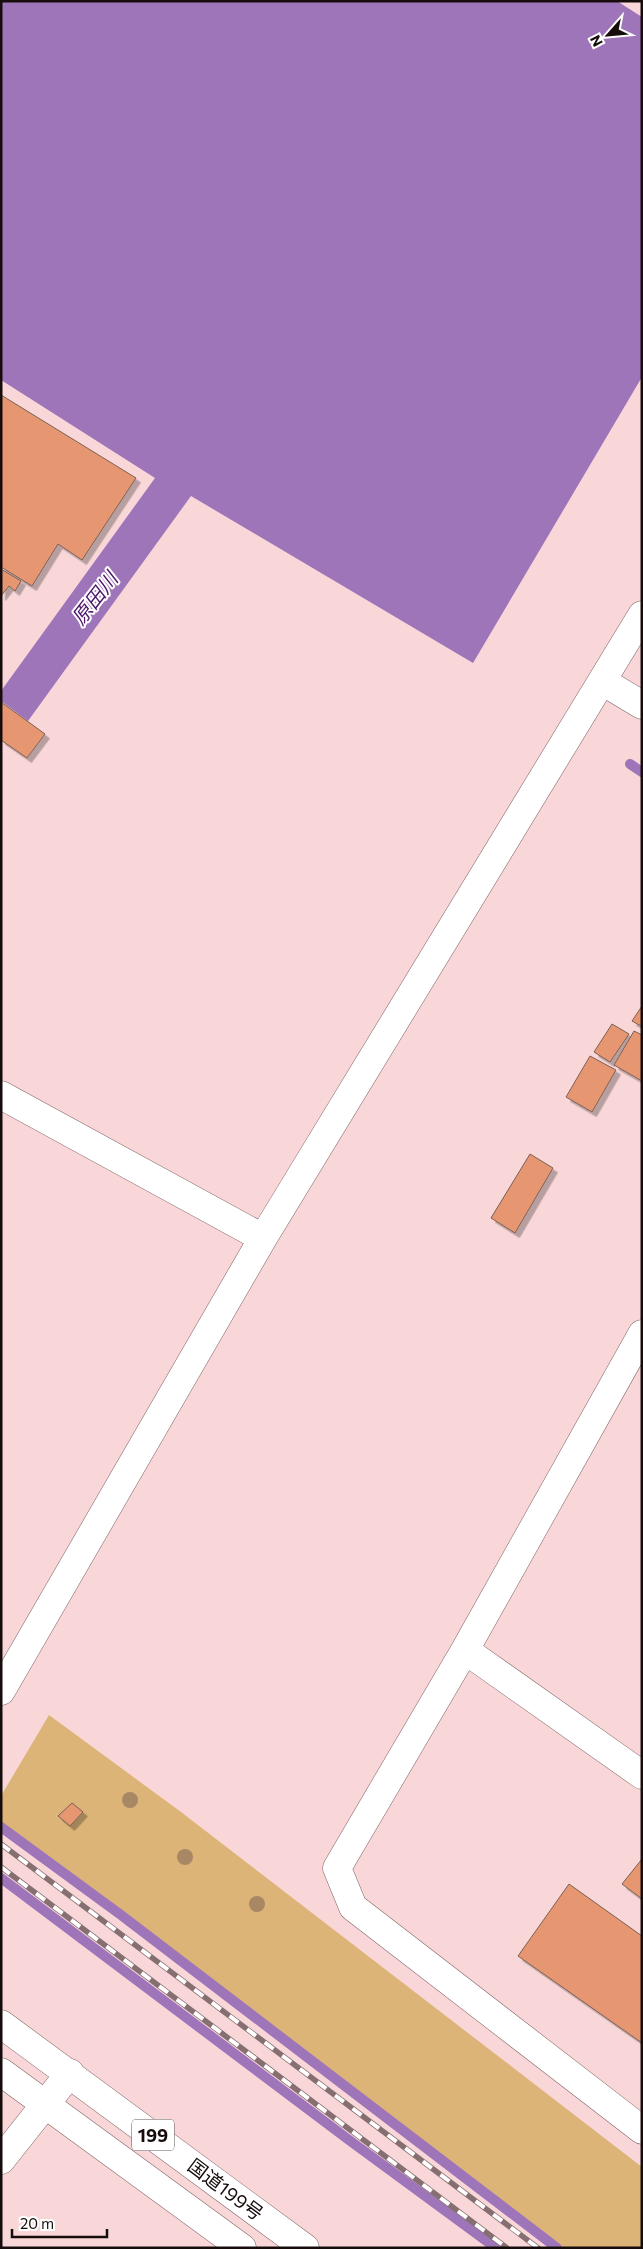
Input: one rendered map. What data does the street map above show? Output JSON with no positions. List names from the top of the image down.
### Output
{
  "streets": {
    "main road": ["199", "国道199号"]
  },
  "water": ["原田川"],
  "scale_bar": "20 m",
  "north": "bottom left"
}
